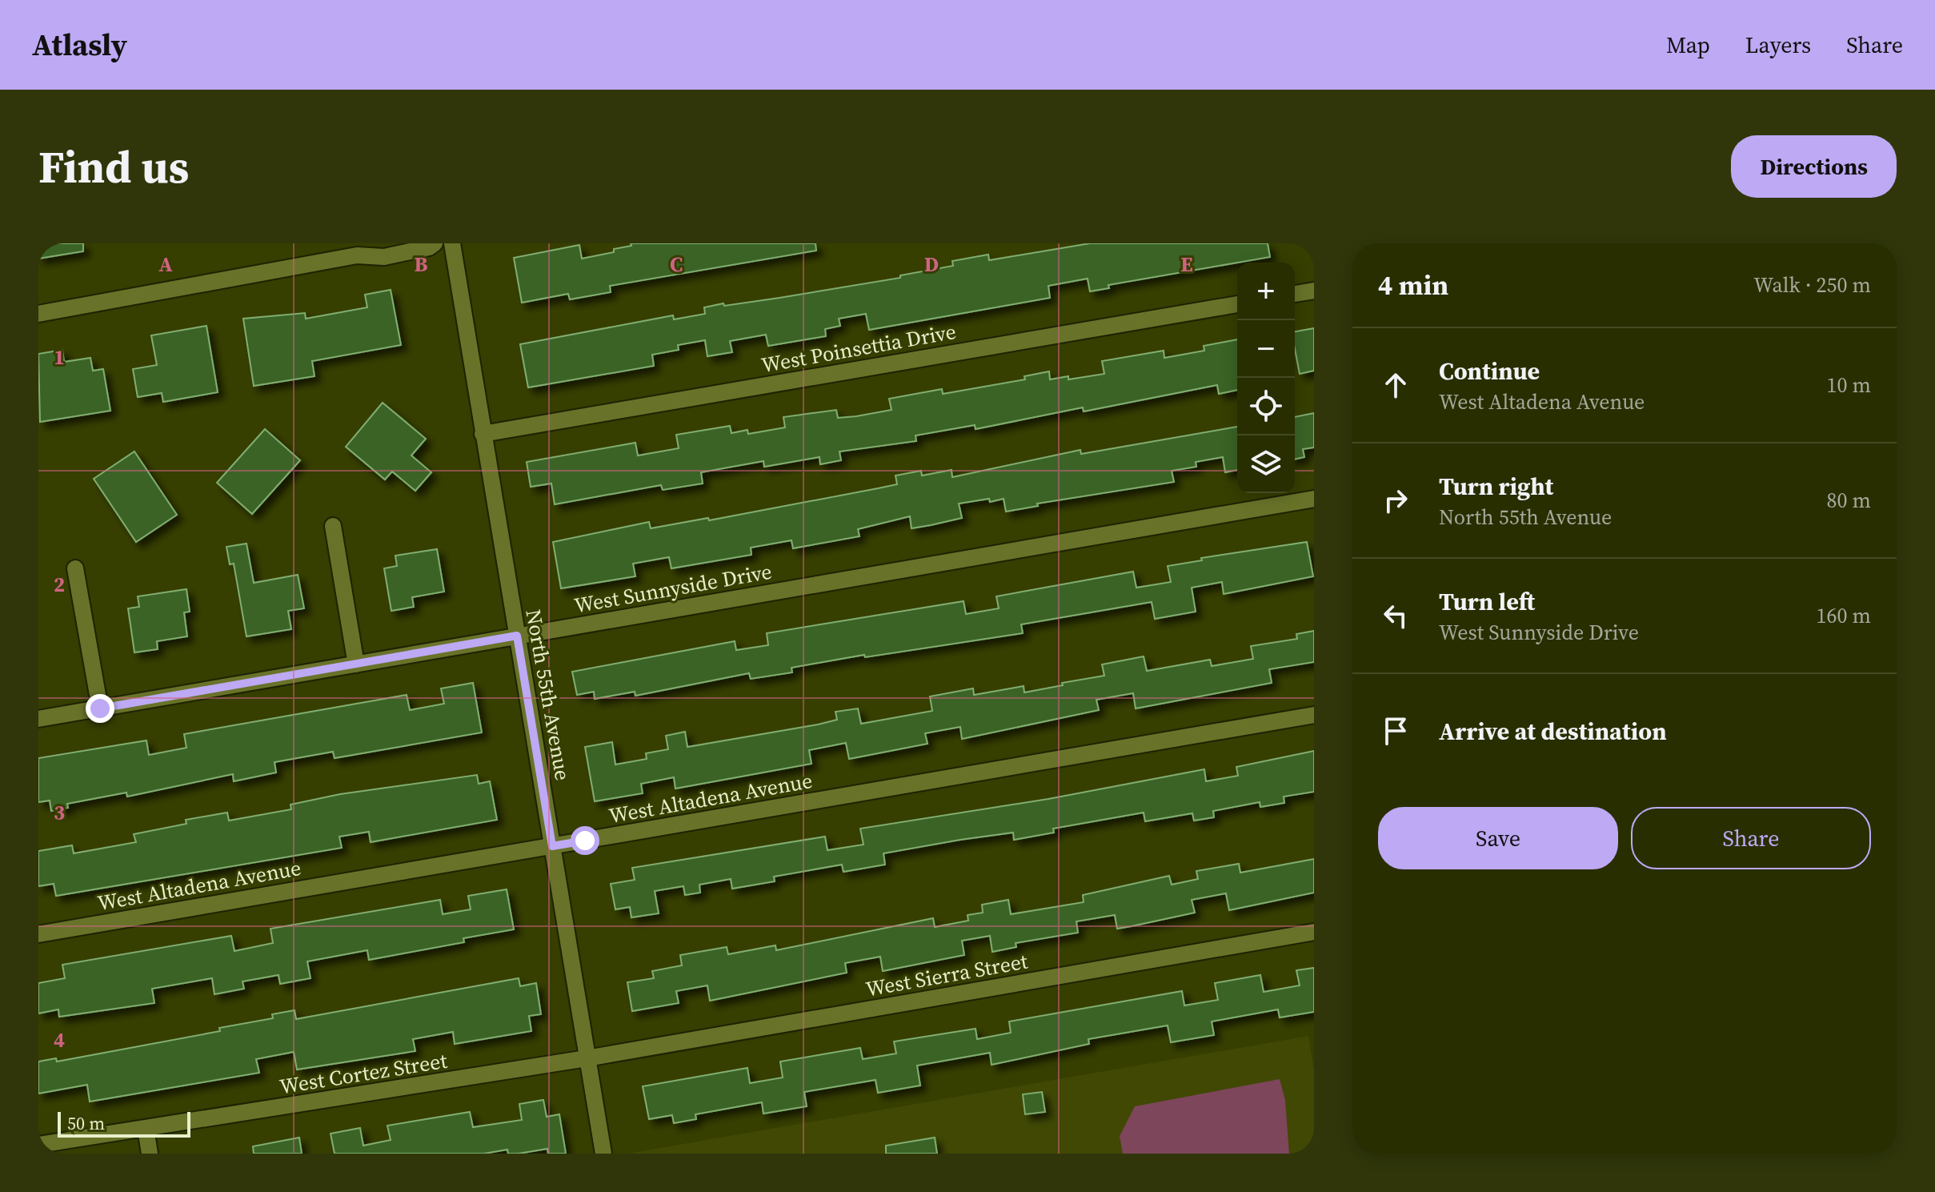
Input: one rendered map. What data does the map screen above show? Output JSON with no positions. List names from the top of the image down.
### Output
{
  "streets": {
    "street": [
      "West Poinsettia Drive",
      "West Sunnyside Drive",
      "North 55th Avenue",
      "West Altadena Avenue",
      "West Sierra Street",
      "West Cortez Street"
    ]
  },
  "crossings": [
    ["West Poinsettia Drive", "North 55th Avenue"],
    ["West Sunnyside Drive", "North 55th Avenue"],
    ["North 55th Avenue", "West Altadena Avenue"],
    ["North 55th Avenue", "West Sierra Street"],
    ["North 55th Avenue", "West Cortez Street"],
    ["West Sierra Street", "West Cortez Street"]
  ],
  "scale_bar": "50 m",
  "page": {
    "header": "Atlasly",
    "nav": ["Map", "Layers", "Share"],
    "buttons": [
      "Directions",
      ["Save", "Share"]
    ],
    "title": "Find us",
    "heading": ["4 min", "Walk · 250 m"],
    "map_buttons": ["+", "−"],
    "list": [
      ["Continue", "West Altadena Avenue", "10 m"],
      ["Turn right", "North 55th Avenue", "80 m"],
      ["Turn left", "West Sunnyside Drive", "160 m"],
      "Arrive at destination"
    ],
    "scale": "50 m"
  },
  "grid": {
    "columns": [
      "A",
      "B",
      "C",
      "D",
      "E"
    ],
    "rows": [
      "1",
      "2",
      "3",
      "4"
    ]
  }
}
